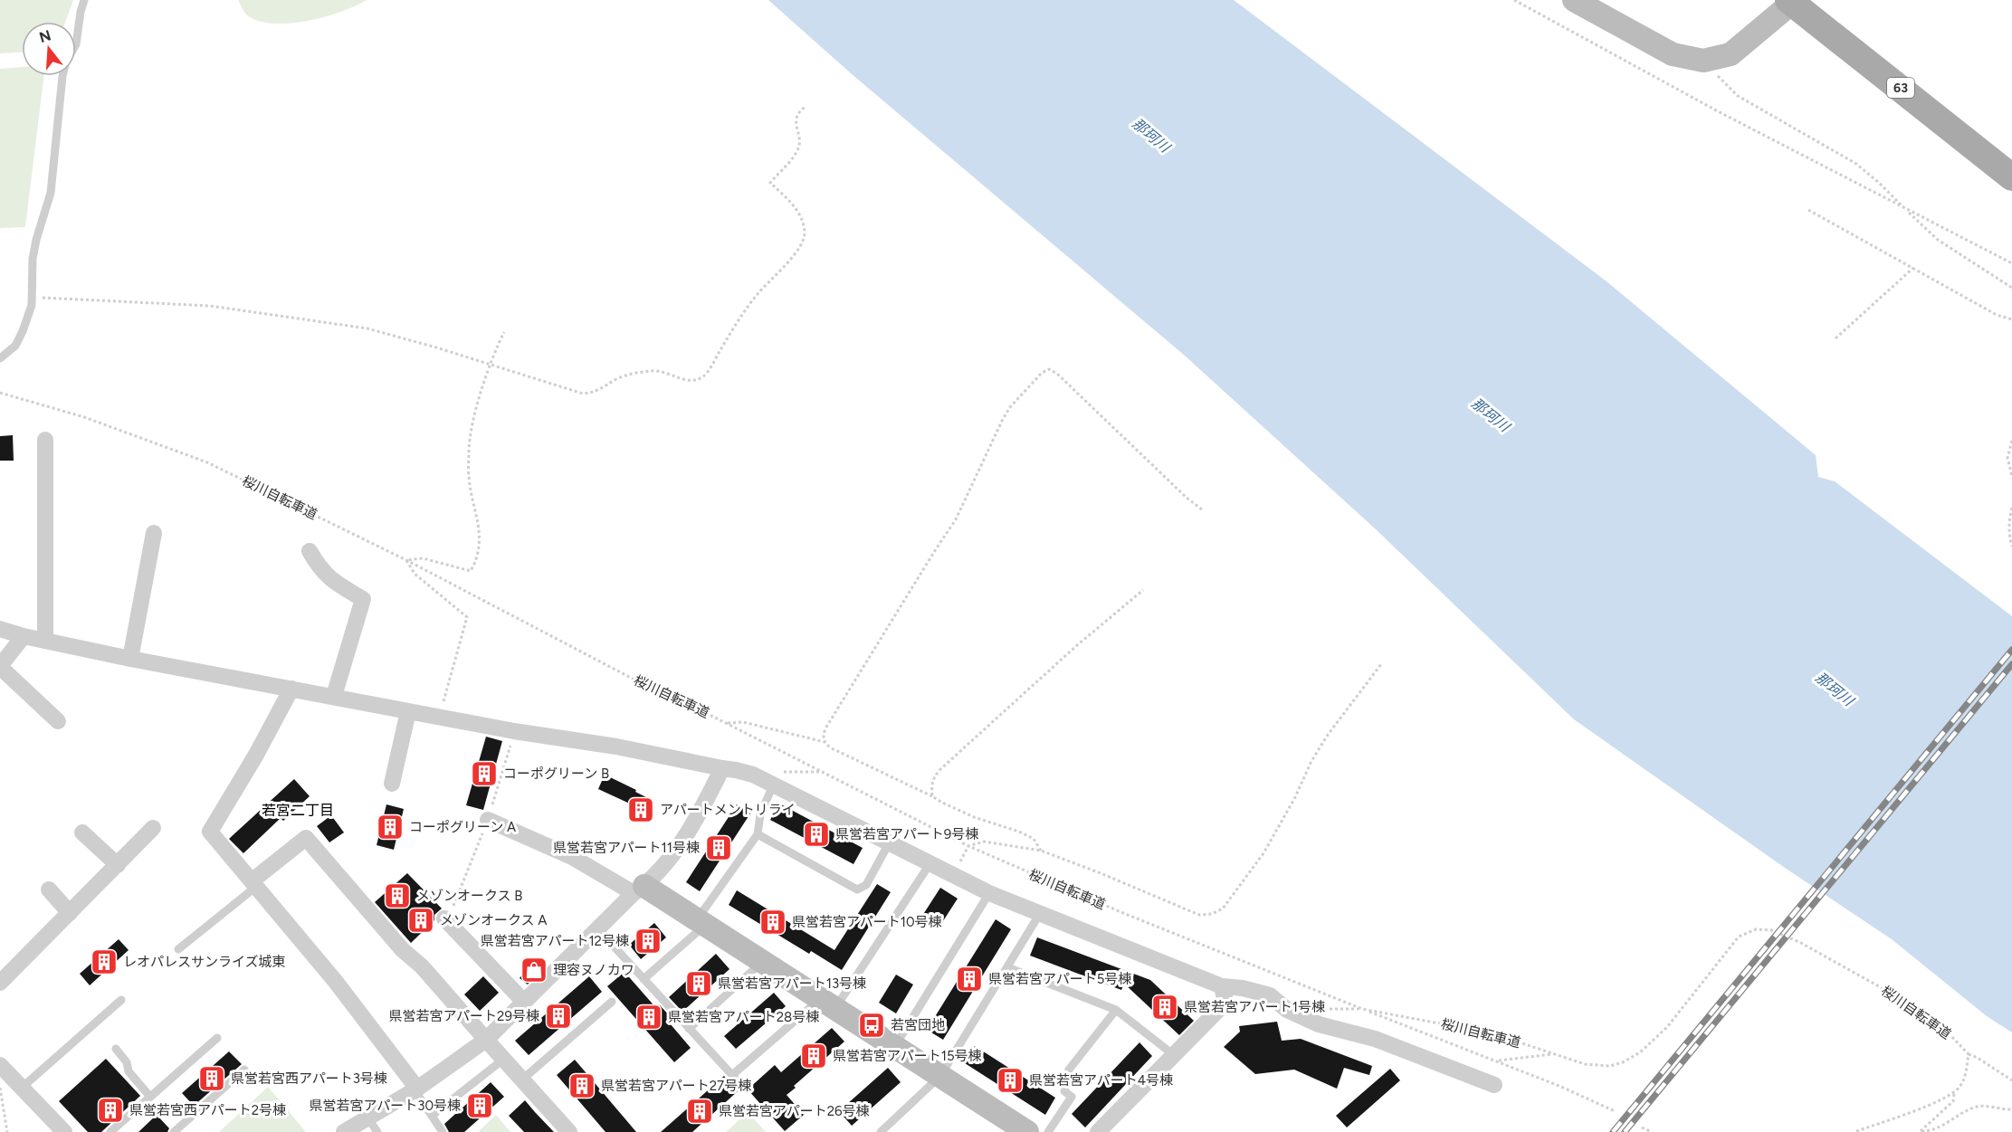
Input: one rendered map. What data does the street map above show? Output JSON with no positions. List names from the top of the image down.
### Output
{
  "streets": {
    "main road": ["63"],
    "path": ["桜川自転車道"]
  },
  "districts": ["若宮二丁目"],
  "water": ["那珂川"],
  "places": {
    "building": [
      "コーポグリーン B",
      "アパートメントリライ",
      "コーポグリーン A",
      "県営若宮アパート9号棟",
      "県営若宮アパート11号棟",
      "メゾンオークス B",
      "メゾンオークス A",
      "県営若宮アパート10号棟",
      "県営若宮アパート12号棟",
      "レオパレスサンライズ城東",
      "県営若宮アパート5号棟",
      "県営若宮アパート13号棟",
      "県営若宮アパート1号棟",
      "県営若宮アパート29号棟",
      "県営若宮アパート28号棟",
      "県営若宮アパート15号棟",
      "県営若宮西アパート3号棟",
      "県営若宮アパート4号棟",
      "県営若宮アパート27号棟",
      "県営若宮アパート30号棟",
      "県営若宮西アパート2号棟",
      "県営若宮アパート26号棟"
    ],
    "shop": ["理容ヌノカワ"],
    "bus stop": ["若宮団地"]
  },
  "north": "top"
}
